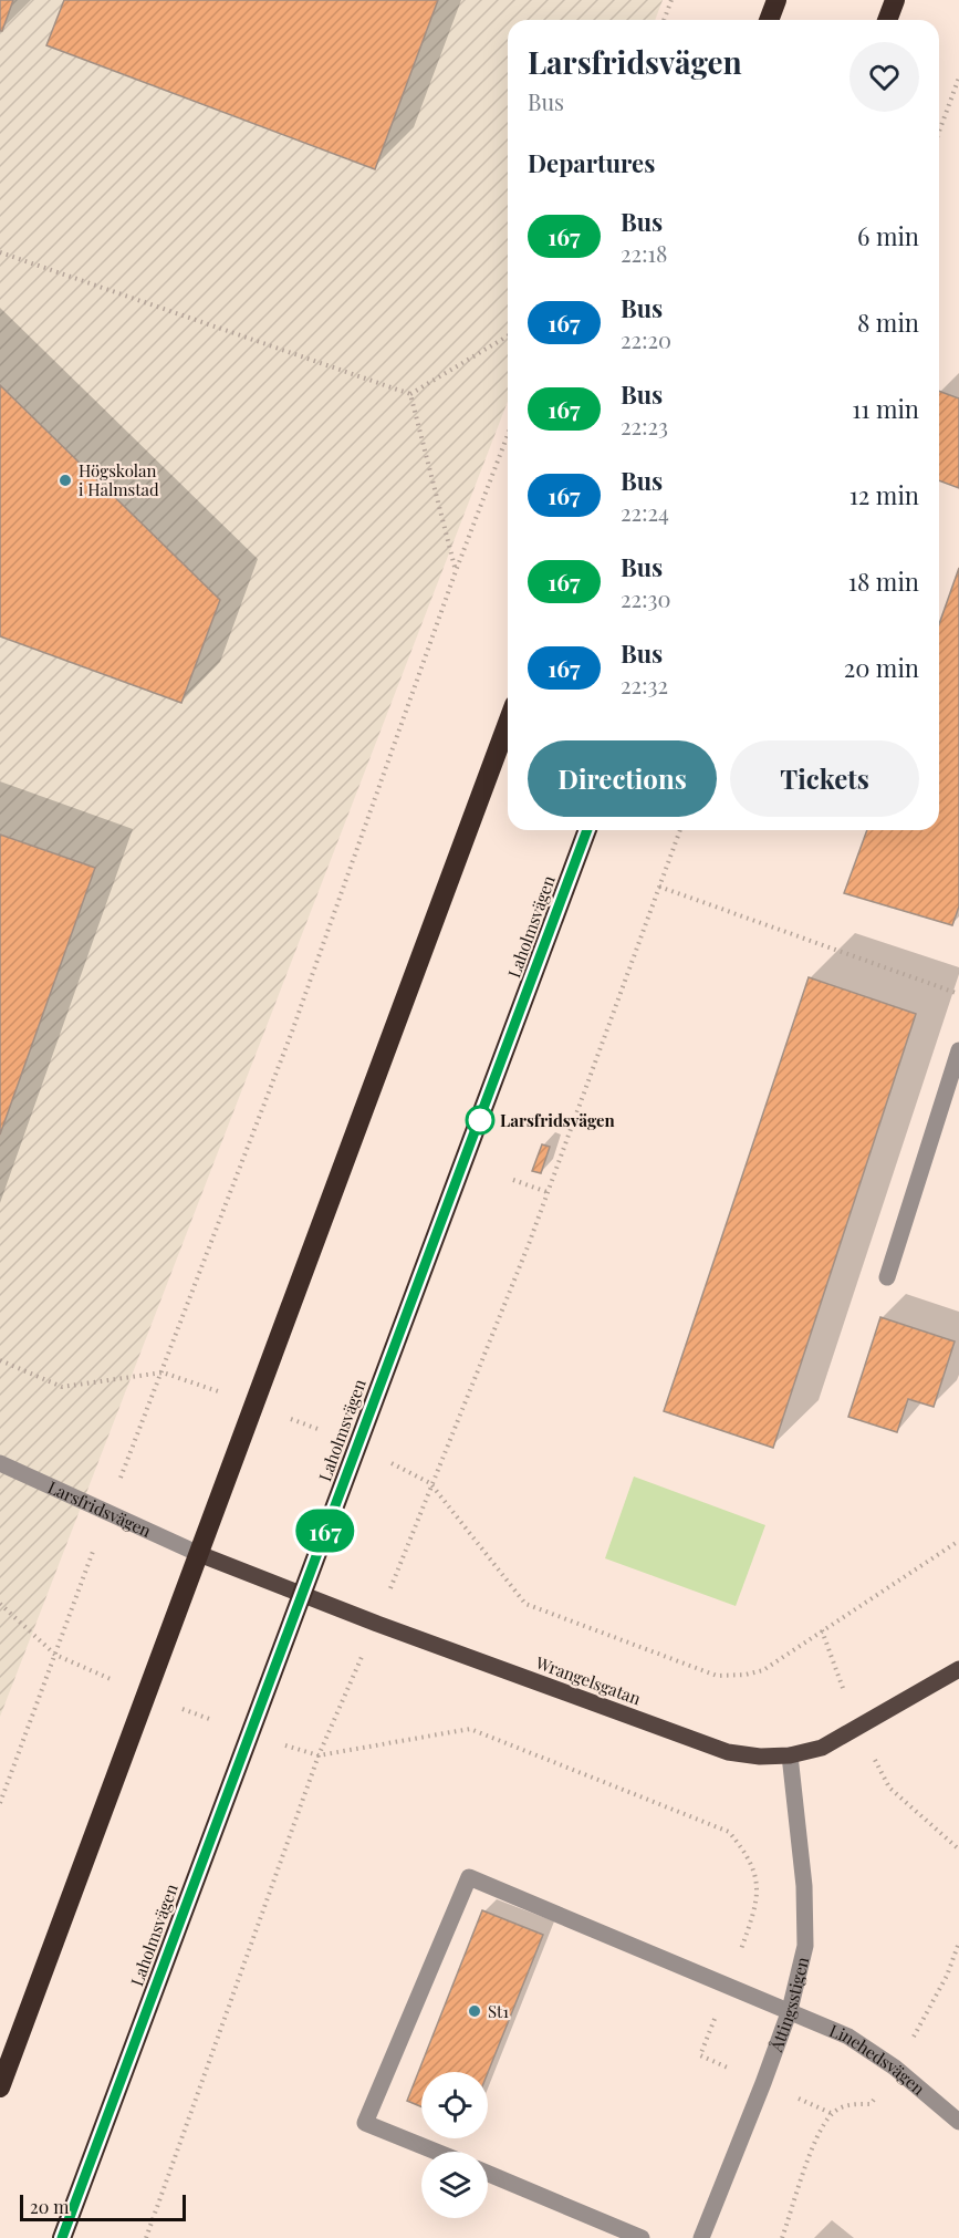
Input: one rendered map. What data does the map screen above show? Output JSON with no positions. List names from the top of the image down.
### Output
{
  "streets": {
    "highway": ["Laholmsvägen"],
    "main road": ["Wrangelsgatan"],
    "street": ["Larsfridsvägen", "Åttingsstigen", "Linehedsvägen"]
  },
  "crossings": [
    ["Laholmsvägen", "Wrangelsgatan"],
    ["Larsfridsvägen", "Wrangelsgatan"],
    ["Wrangelsgatan", "Åttingsstigen"],
    ["Åttingsstigen", "Linehedsvägen"]
  ],
  "places": ["Högskolan i Halmstad", "Larsfridsvägen", "St1"],
  "lines": ["bus line 167"],
  "scale_bar": "20 m",
  "page": {
    "on_map": "167",
    "heading": [
      ["Larsfridsvägen", "Bus"],
      "Departures"
    ],
    "list": [
      {
        "mark": "167",
        "name": "Bus",
        "note": "22:18",
        "value": "6 min"
      },
      {
        "mark": "167",
        "name": "Bus",
        "note": "22:20",
        "value": "8 min"
      },
      {
        "mark": "167",
        "name": "Bus",
        "note": "22:23",
        "value": "11 min"
      },
      {
        "mark": "167",
        "name": "Bus",
        "note": "22:24",
        "value": "12 min"
      },
      {
        "mark": "167",
        "name": "Bus",
        "note": "22:30",
        "value": "18 min"
      },
      {
        "mark": "167",
        "name": "Bus",
        "note": "22:32",
        "value": "20 min"
      }
    ],
    "buttons": ["Directions", "Tickets"],
    "scale": "20 m"
  }
}
